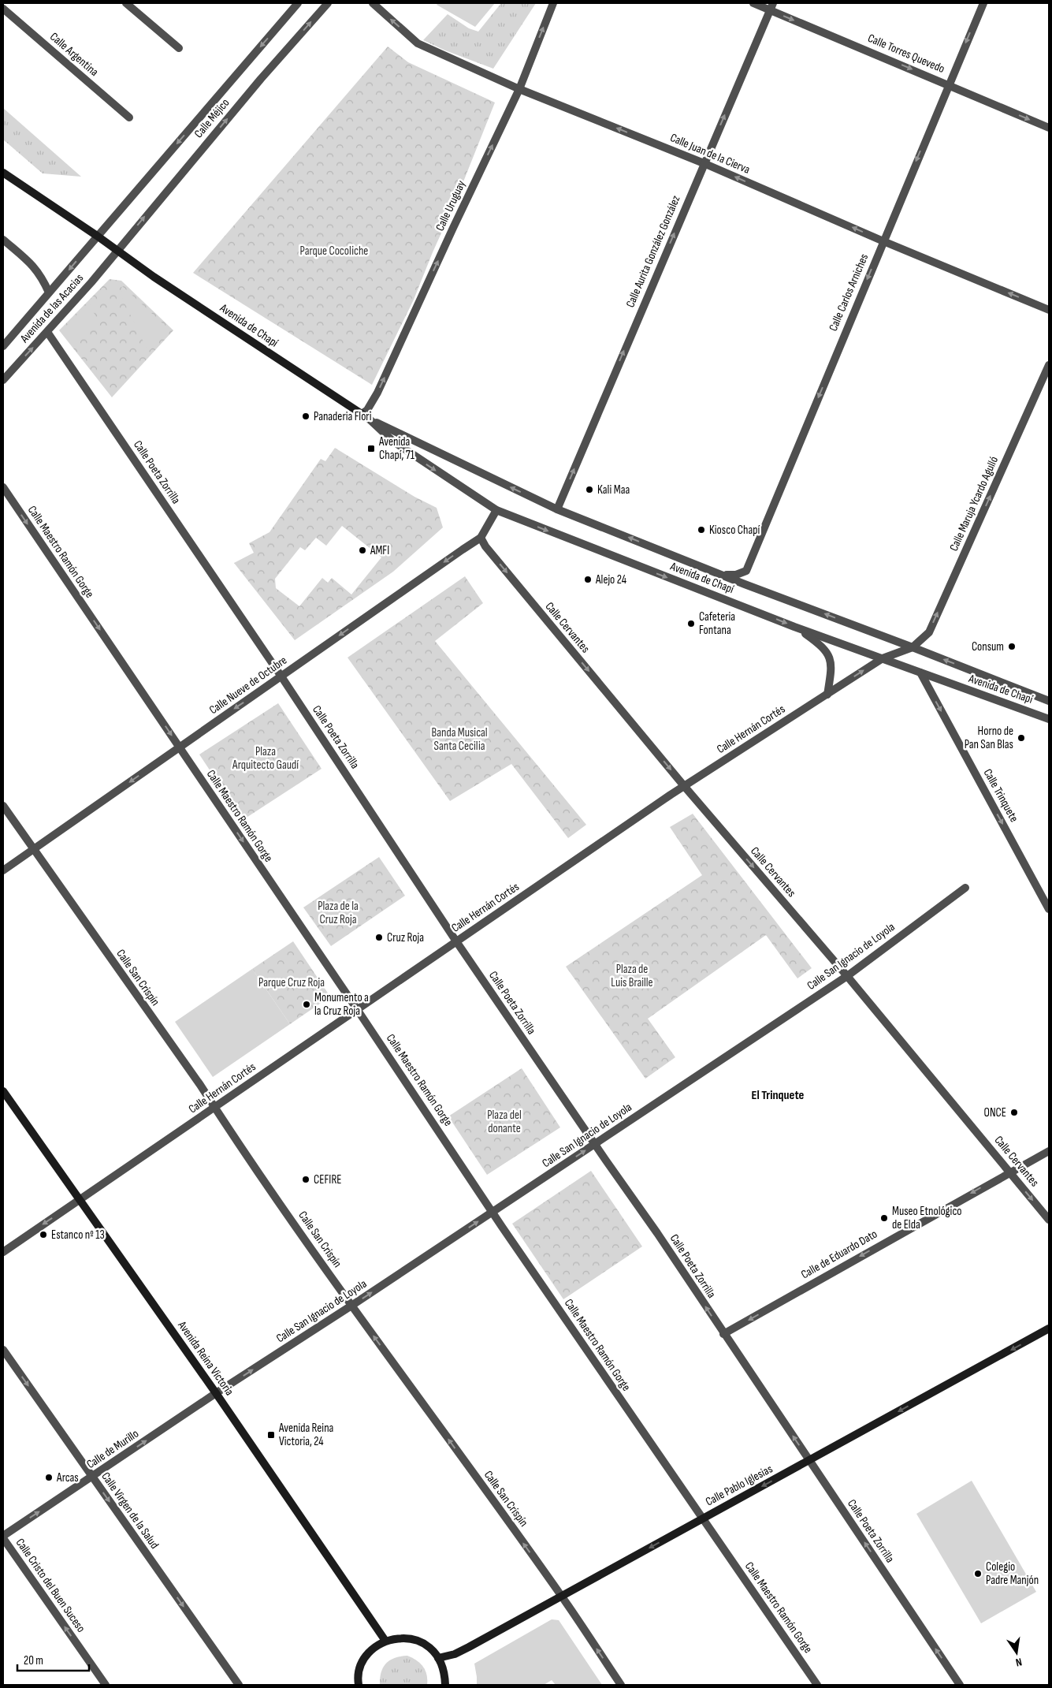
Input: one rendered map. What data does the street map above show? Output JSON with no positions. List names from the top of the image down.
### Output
{
  "streets": {
    "street": [
      "Calle Torres Quevedo",
      "Calle Argentina",
      "Calle Méjico",
      "Calle Juan de la Cierva",
      "Calle Uruguay",
      "Calle Aurita González González",
      "Calle Carlos Arniches",
      "Avenida de las Acacias",
      "Avenida de Chapí",
      "Calle Poeta Zorrilla",
      "Calle Maruja Ycardo Agulló",
      "Calle Maestro Ramón Gorge",
      "Calle Cervantes",
      "Calle Nueve de Octubre",
      "Calle Hernán Cortés",
      "Calle Trinquete",
      "Calle San Ignacio de Loyola",
      "Calle San Crispín",
      "Calle de Eduardo Dato",
      "Avenida Reina Victoria",
      "Calle de Murillo",
      "Calle Pablo Iglesias",
      "Calle Virgen de la Salud",
      "Calle Cristo del Buen Suceso"
    ]
  },
  "crossings": [
    ["Calle Torres Quevedo", "Calle Aurita González González"],
    ["Calle Torres Quevedo", "Calle Carlos Arniches"],
    ["Calle Méjico", "Avenida de las Acacias"],
    ["Calle Méjico", "Avenida de Chapí"],
    ["Calle Juan de la Cierva", "Calle Uruguay"],
    ["Calle Juan de la Cierva", "Calle Aurita González González"],
    ["Calle Juan de la Cierva", "Calle Carlos Arniches"],
    ["Calle Uruguay", "Avenida de Chapí"],
    ["Calle Aurita González González", "Avenida de Chapí"],
    ["Calle Carlos Arniches", "Avenida de Chapí"],
    ["Avenida de las Acacias", "Avenida de Chapí"],
    ["Avenida de las Acacias", "Calle Poeta Zorrilla"],
    ["Avenida de Chapí", "Calle Maruja Ycardo Agulló"],
    ["Avenida de Chapí", "Calle Nueve de Octubre"],
    ["Avenida de Chapí", "Calle Hernán Cortés"],
    ["Avenida de Chapí", "Calle Trinquete"],
    ["Calle Poeta Zorrilla", "Calle Nueve de Octubre"],
    ["Calle Poeta Zorrilla", "Calle Hernán Cortés"],
    ["Calle Poeta Zorrilla", "Calle San Ignacio de Loyola"],
    ["Calle Poeta Zorrilla", "Calle de Eduardo Dato"],
    ["Calle Poeta Zorrilla", "Calle Pablo Iglesias"],
    ["Calle Maruja Ycardo Agulló", "Calle Hernán Cortés"],
    ["Calle Maestro Ramón Gorge", "Calle Nueve de Octubre"],
    ["Calle Maestro Ramón Gorge", "Calle Hernán Cortés"],
    ["Calle Maestro Ramón Gorge", "Calle San Ignacio de Loyola"],
    ["Calle Maestro Ramón Gorge", "Calle Pablo Iglesias"],
    ["Calle Cervantes", "Calle Nueve de Octubre"],
    ["Calle Cervantes", "Calle Hernán Cortés"],
    ["Calle Cervantes", "Calle San Ignacio de Loyola"],
    ["Calle Cervantes", "Calle de Eduardo Dato"],
    ["Calle Nueve de Octubre", "Calle San Crispín"],
    ["Calle Hernán Cortés", "Calle San Crispín"],
    ["Calle Hernán Cortés", "Avenida Reina Victoria"],
    ["Calle San Ignacio de Loyola", "Calle San Crispín"],
    ["Calle San Ignacio de Loyola", "Avenida Reina Victoria"],
    ["Calle San Ignacio de Loyola", "Calle de Murillo"],
    ["Calle San Crispín", "Calle Pablo Iglesias"],
    ["Avenida Reina Victoria", "Calle de Murillo"],
    ["Calle de Murillo", "Calle Virgen de la Salud"],
    ["Calle de Murillo", "Calle Cristo del Buen Suceso"]
  ],
  "one_way": [
    "Calle Torres Quevedo",
    "Calle Juan de la Cierva",
    "Calle Uruguay",
    "Calle Aurita González González",
    "Calle Carlos Arniches",
    "Calle Poeta Zorrilla",
    "Calle Maruja Ycardo Agulló",
    "Calle Maestro Ramón Gorge",
    "Calle Cervantes",
    "Calle Nueve de Octubre",
    "Calle Trinquete",
    "Calle San Ignacio de Loyola",
    "Calle San Crispín",
    "Calle de Eduardo Dato",
    "Calle de Murillo",
    "Calle Pablo Iglesias",
    "Calle Virgen de la Salud",
    "Calle Cristo del Buen Suceso"
  ],
  "districts": ["El Trinquete"],
  "parks": [
    "Parque Cocoliche",
    "Banda Musical Santa Cecilia",
    "Plaza Arquitecto Gaudí",
    "Plaza de la Cruz Roja",
    "Plaza de Luis Braille",
    "Parque Cruz Roja",
    "Plaza del donante"
  ],
  "places": {
    "other": [
      "Panaderia Flori",
      "Kali Maa",
      "Kiosco Chapí",
      "AMFI",
      "Alejo 24",
      "Cafeteria Fontana",
      "Consum",
      "Horno de Pan San Blas",
      "Cruz Roja",
      "Monumento a la Cruz Roja",
      "ONCE",
      "CEFIRE",
      "Museo Etnológico de Elda",
      "Estanco nº 13",
      "Arcas",
      "Colegio Padre Manjón"
    ],
    "transit": ["Avenida Chapí, 71", "Avenida Reina Victoria, 24"]
  },
  "scale_bar": "20 m",
  "north": "bottom"
}
